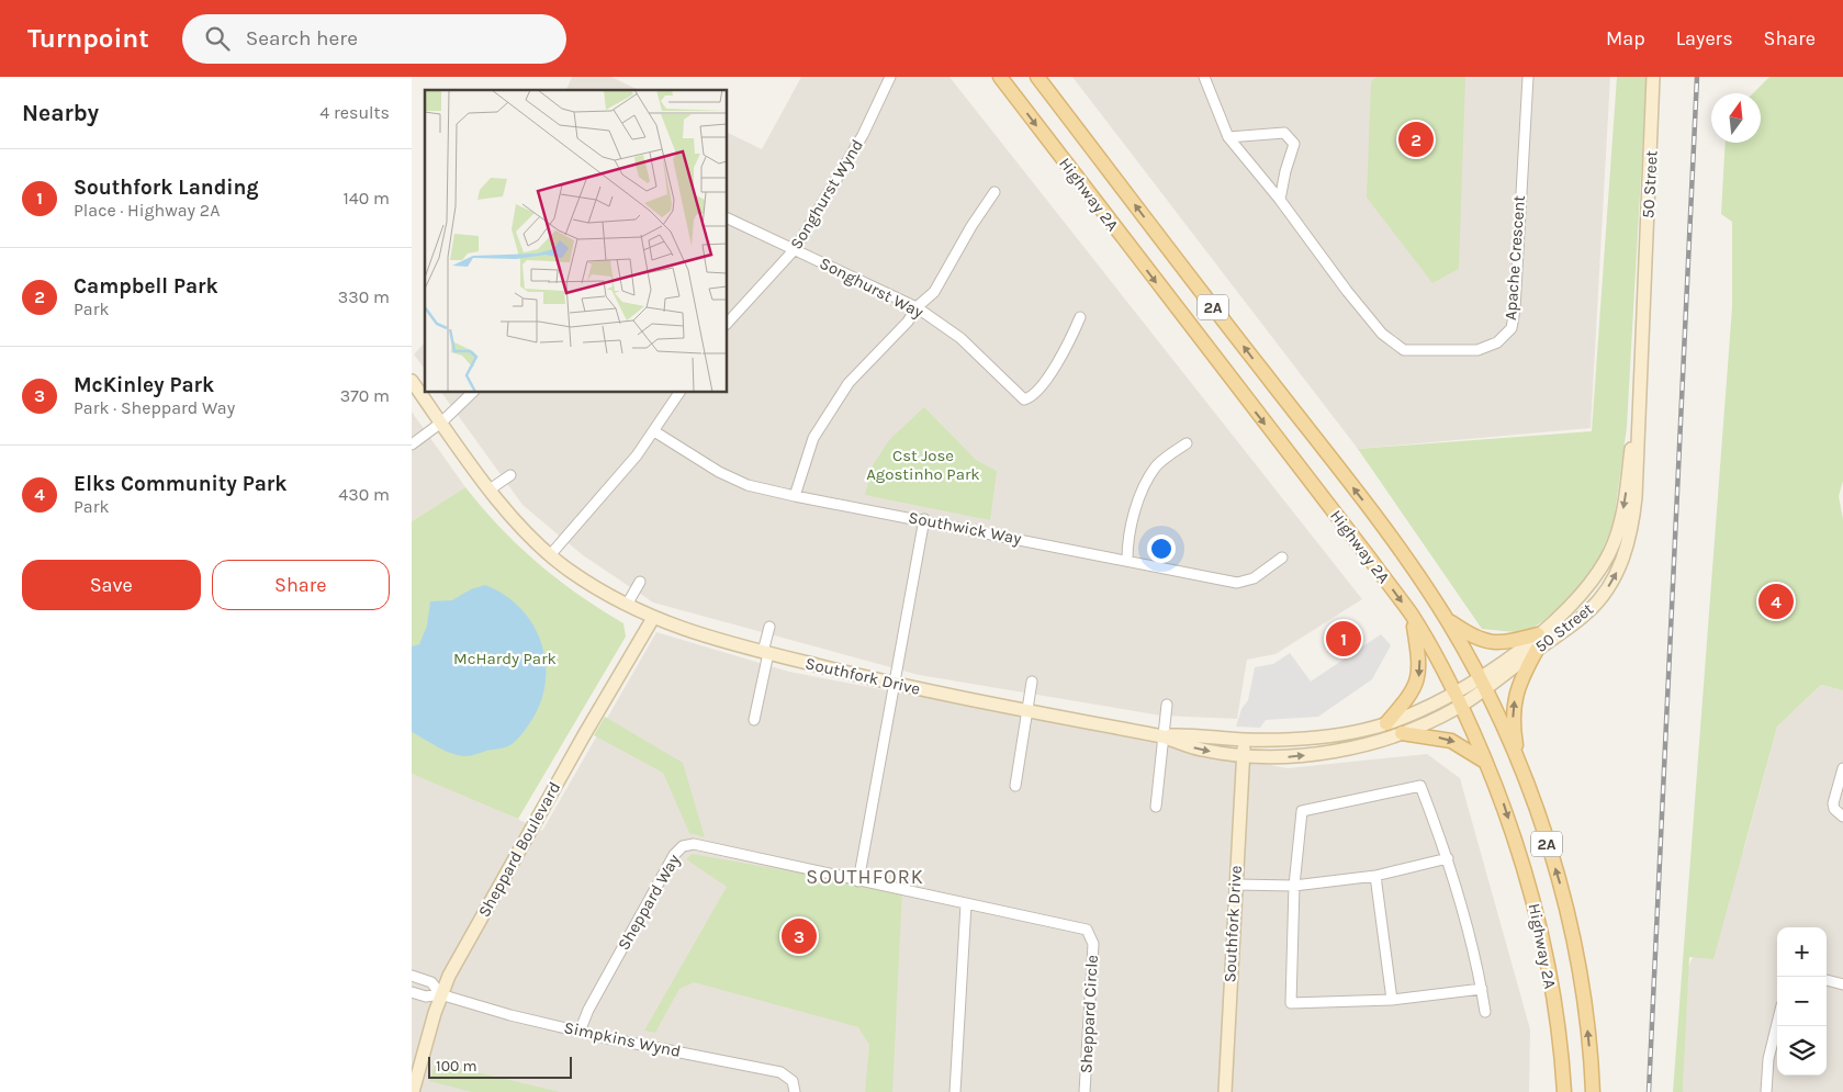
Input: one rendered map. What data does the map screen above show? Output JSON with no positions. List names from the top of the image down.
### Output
{
  "streets": {
    "main road": ["Highway 2A", "2A"],
    "street": [
      "50 Street",
      "Songhurst Wynd",
      "Apache Crescent",
      "Songhurst Way",
      "Southwick Way",
      "Southfork Drive",
      "Sheppard Boulevard",
      "Sheppard Way",
      "Sheppard Circle",
      "Simpkins Wynd"
    ]
  },
  "crossings": [
    ["50 Street", "Highway 2A"],
    ["50 Street", "Southfork Drive"],
    ["Songhurst Wynd", "Songhurst Way"],
    ["Highway 2A", "Southfork Drive"],
    ["Southfork Drive", "Sheppard Boulevard"],
    ["Sheppard Boulevard", "Simpkins Wynd"],
    ["Sheppard Way", "Sheppard Circle"],
    ["Sheppard Way", "Simpkins Wynd"]
  ],
  "districts": ["SOUTHFORK"],
  "parks": ["Cst Jose Agostinho Park", "McHardy Park"],
  "scale_bar": "100 m",
  "north": "top",
  "page": {
    "header": "Turnpoint",
    "search": "Search here",
    "nav": ["Map", "Layers", "Share"],
    "heading": ["Nearby", "4 results"],
    "pins": [
      "2",
      "4",
      "1",
      "3"
    ],
    "list": [
      {
        "mark": "1",
        "name": "Southfork Landing",
        "note": "Place · Highway 2A",
        "value": "140 m"
      },
      {
        "mark": "2",
        "name": "Campbell Park",
        "note": "Park",
        "value": "330 m"
      },
      {
        "mark": "3",
        "name": "McKinley Park",
        "note": "Park · Sheppard Way",
        "value": "370 m"
      },
      {
        "mark": "4",
        "name": "Elks Community Park",
        "note": "Park",
        "value": "430 m"
      }
    ],
    "buttons": ["Save", "Share"],
    "map_buttons": ["+", "−"],
    "scale": "100 m"
  }
}
